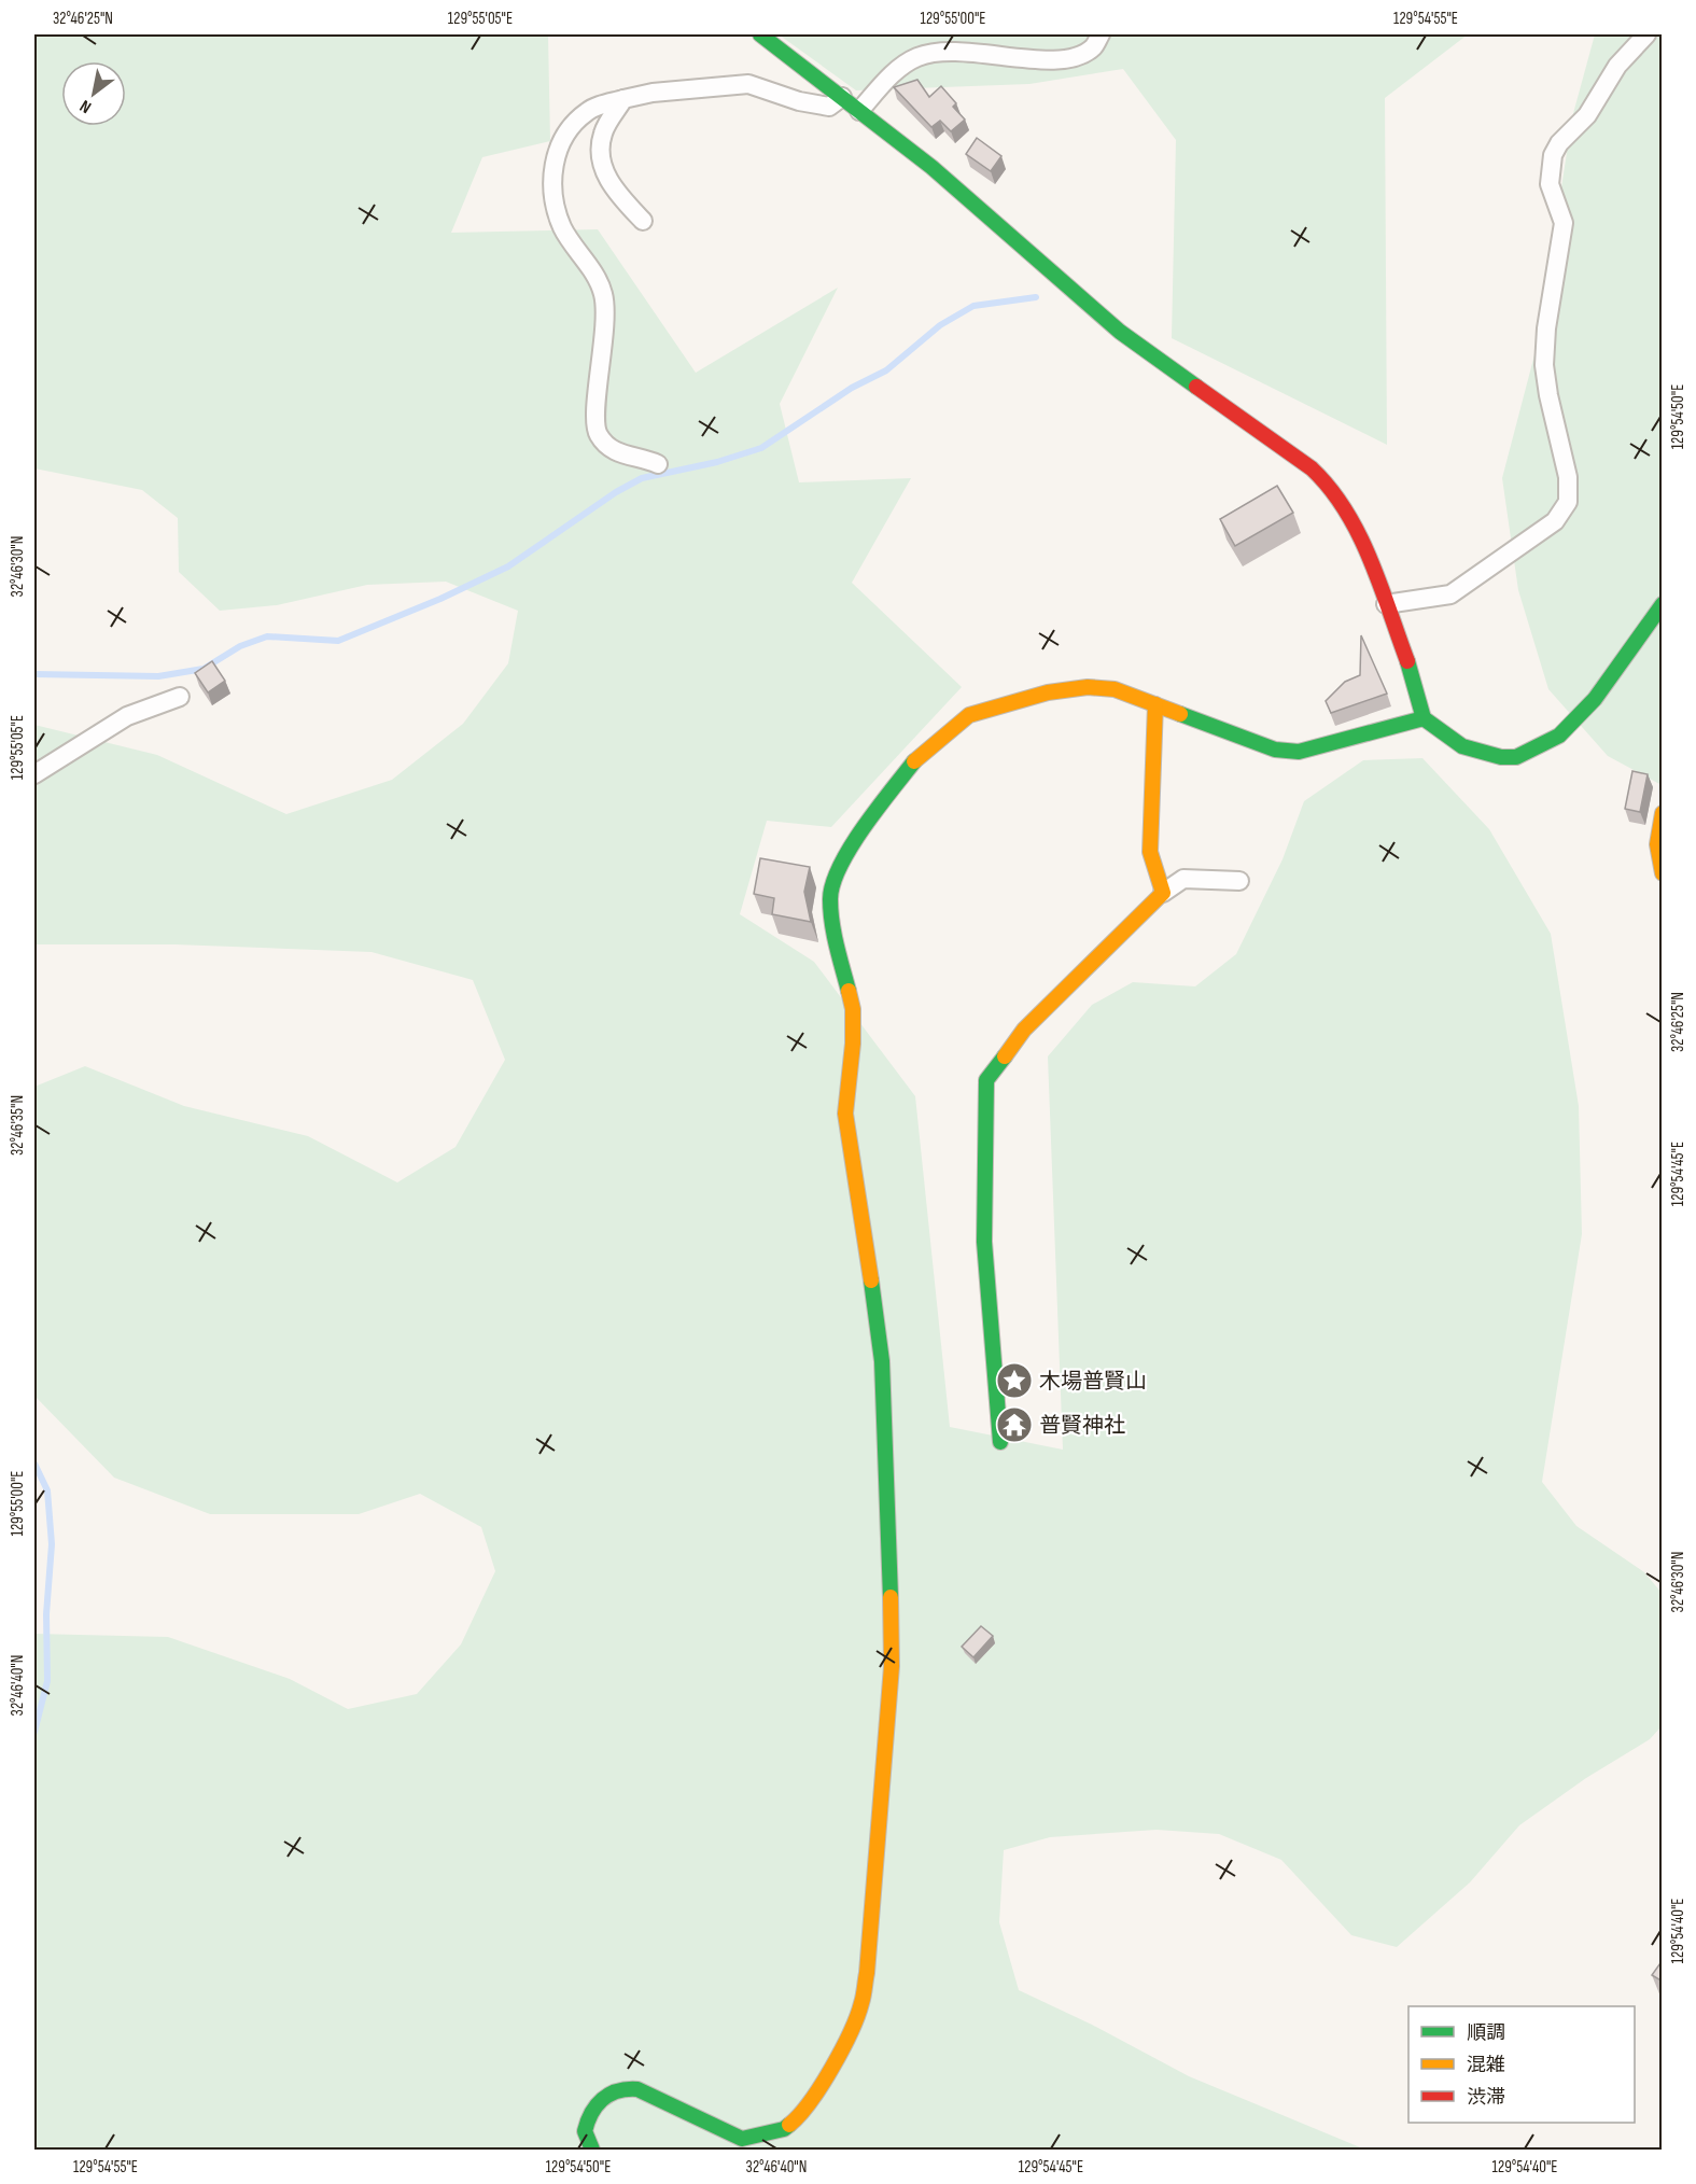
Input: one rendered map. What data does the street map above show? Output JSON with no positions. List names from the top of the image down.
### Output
{
  "places": {
    "place": ["木場普賢山"],
    "temple": ["普賢神社"]
  },
  "legend": ["順調", "混雑", "渋滞"],
  "north": "bottom left",
  "coordinates": [
    "32°46'25\"N",
    "129°55'05\"E",
    "129°55'00\"E",
    "129°54'55\"E",
    "129°54'50\"E",
    "32°46'30\"N",
    "32°46'35\"N",
    "129°54'45\"E",
    "32°46'40\"N",
    "129°54'40\"E"
  ]
}
